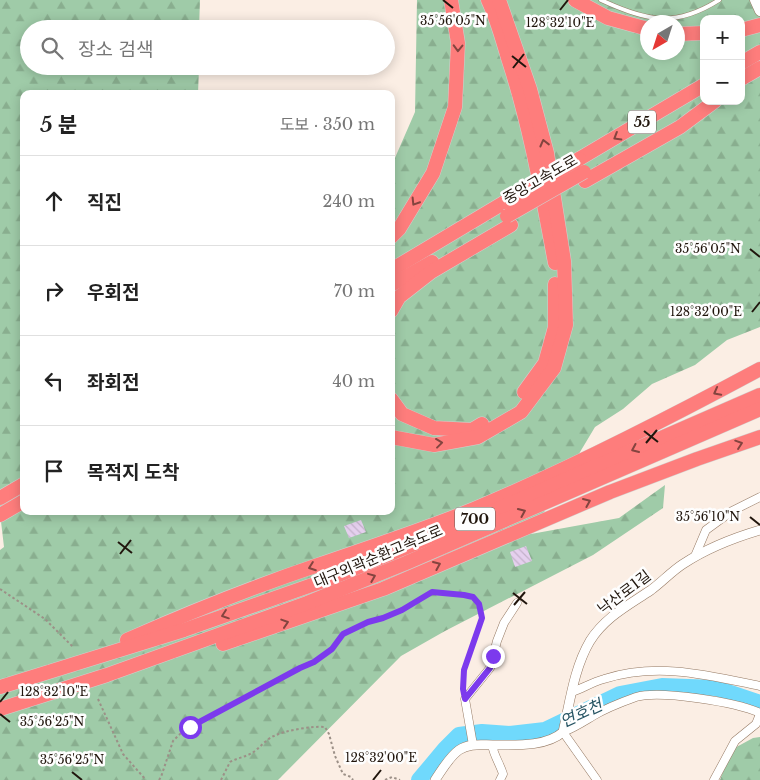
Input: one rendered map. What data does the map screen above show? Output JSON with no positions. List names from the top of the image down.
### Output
{
  "streets": {
    "highway": [
      "55",
      "중앙고속도로",
      "700",
      "대구외곽순환고속도로"
    ],
    "street": ["낙산로1길"]
  },
  "water": ["연호천"],
  "north": "bottom left",
  "page": {
    "map_buttons": ["+", "−"],
    "search": "장소 검색",
    "heading": ["5 분", "도보 · 350 m"],
    "list": [
      ["직진", "240 m"],
      ["우회전", "70 m"],
      ["좌회전", "40 m"],
      "목적지 도착"
    ]
  },
  "coordinates": [
    "35°56'05\"N",
    "128°32'10\"E",
    "128°32'00\"E",
    "35°56'10\"N",
    "35°56'25\"N"
  ]
}
